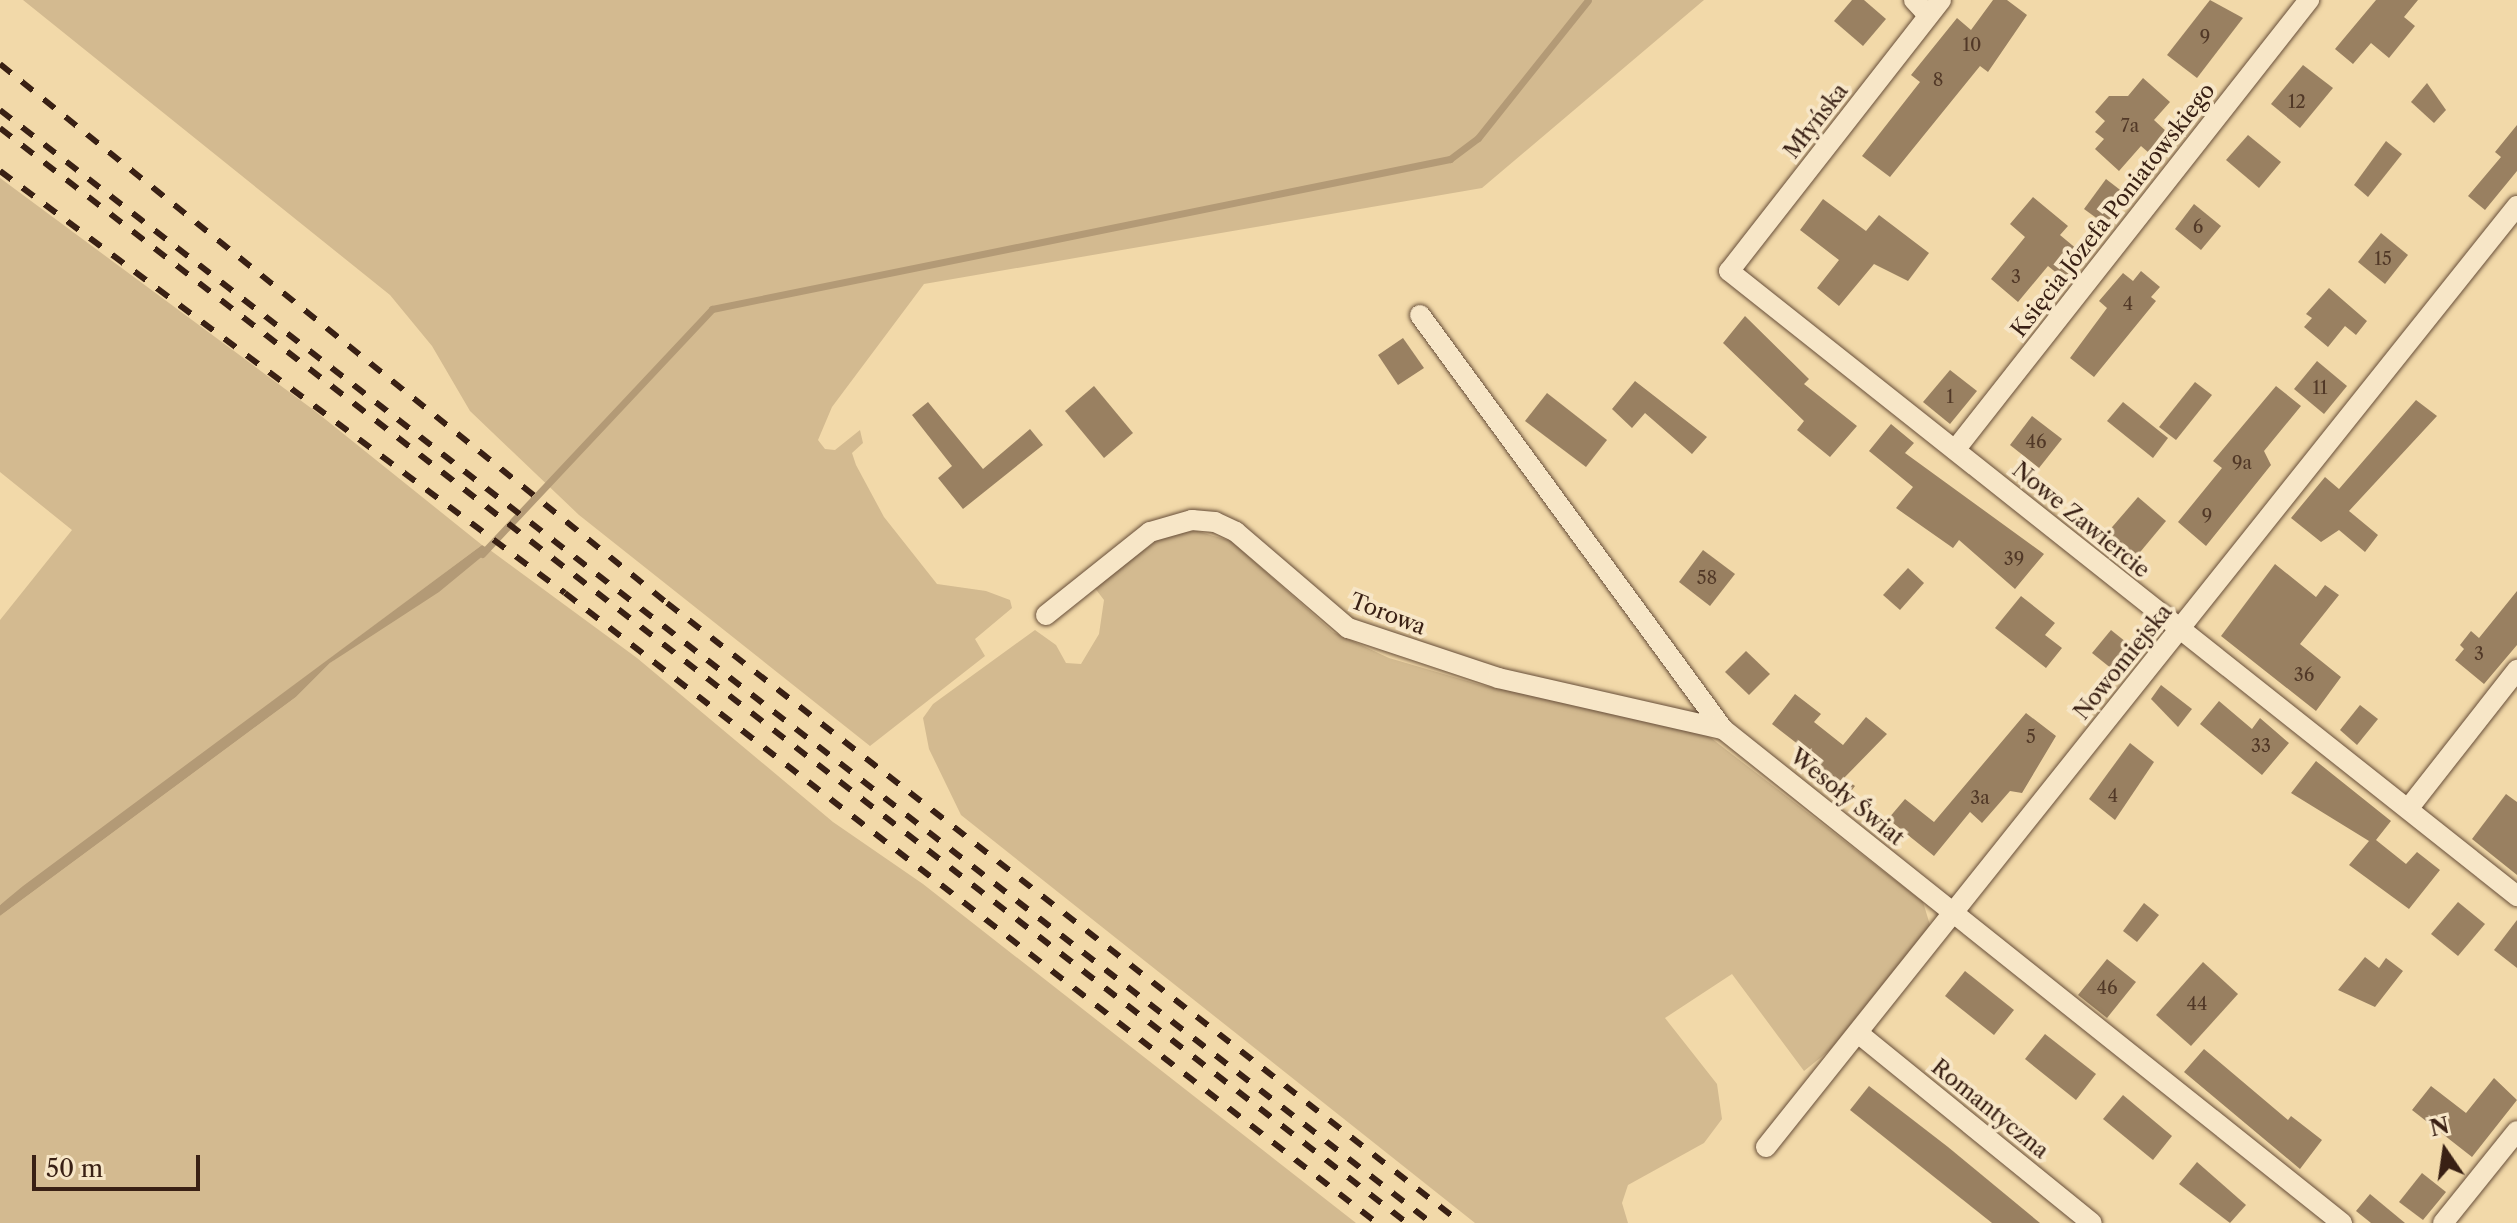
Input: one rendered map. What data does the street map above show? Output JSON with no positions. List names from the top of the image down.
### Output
{
  "streets": {
    "street": [
      "Młyńska",
      "Księcia Józefa Poniatowskiego",
      "Nowe Zawiercie",
      "Torowa",
      "Nowomiejska",
      "Wesoły Świat",
      "Romantyczna"
    ]
  },
  "crossings": [
    ["Młyńska", "Nowe Zawiercie"],
    ["Księcia Józefa Poniatowskiego", "Nowe Zawiercie"],
    ["Nowe Zawiercie", "Nowomiejska"],
    ["Torowa", "Wesoły Świat"],
    ["Nowomiejska", "Wesoły Świat"],
    ["Nowomiejska", "Romantyczna"]
  ],
  "house_numbers": [
    "9",
    "10",
    "8",
    "12",
    "7a",
    "6",
    "15",
    "3",
    "4",
    "11",
    "1",
    "46",
    "9a",
    "9",
    "39",
    "58",
    "3",
    "36",
    "5",
    "33",
    "4",
    "3a",
    "46",
    "44"
  ],
  "scale_bar": "50 m",
  "north": "top"
}
